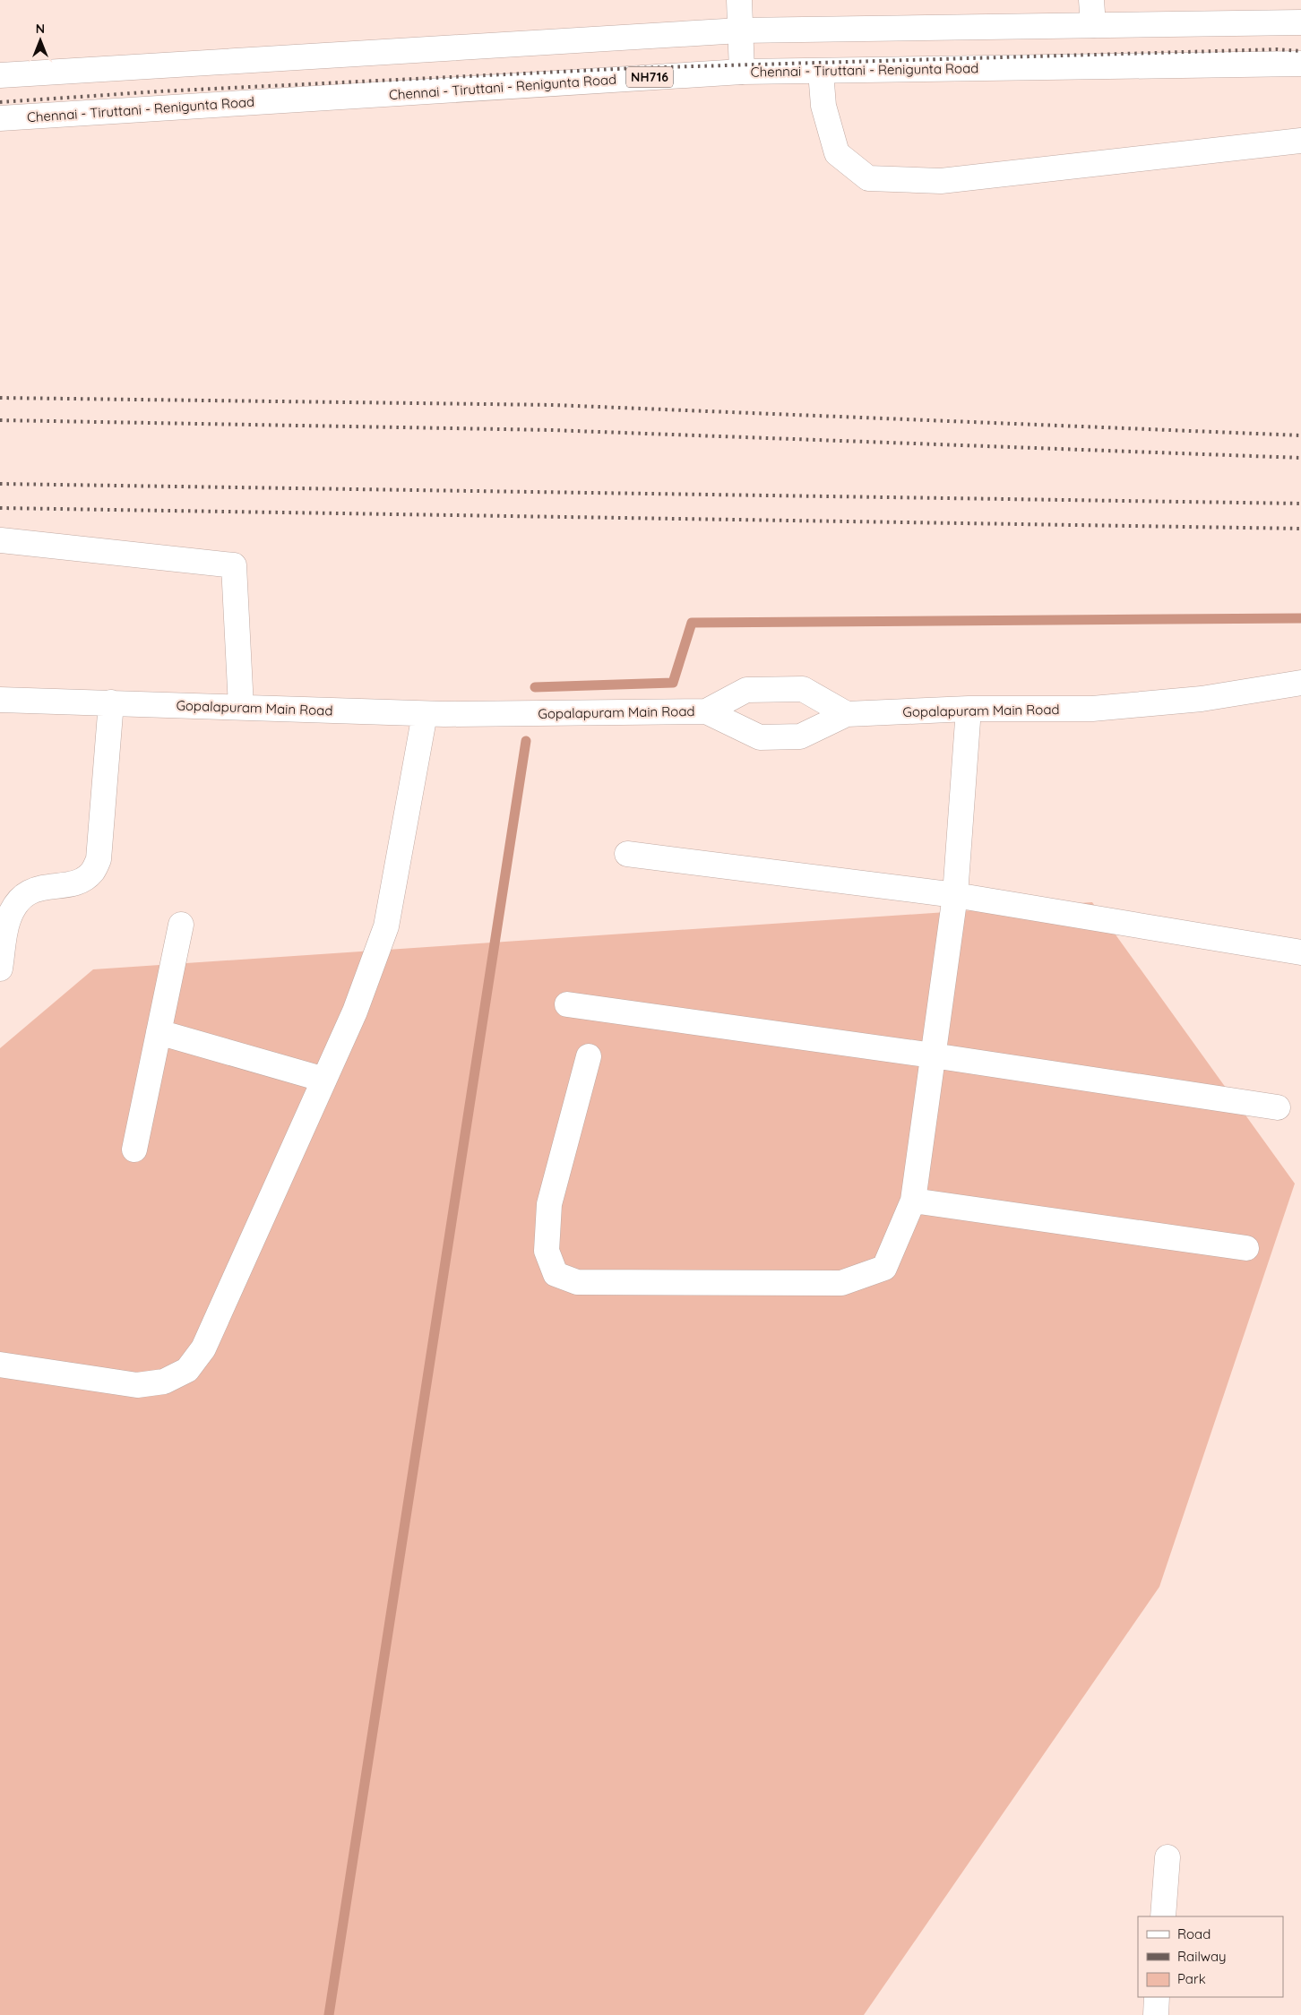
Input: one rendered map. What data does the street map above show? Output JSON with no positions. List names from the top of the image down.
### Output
{
  "streets": {
    "main road": ["Chennai - Tiruttani - Renigunta Road", "NH716", "Gopalapuram Main Road"]
  },
  "legend": ["Road", "Railway", "Park"],
  "north": "top"
}
